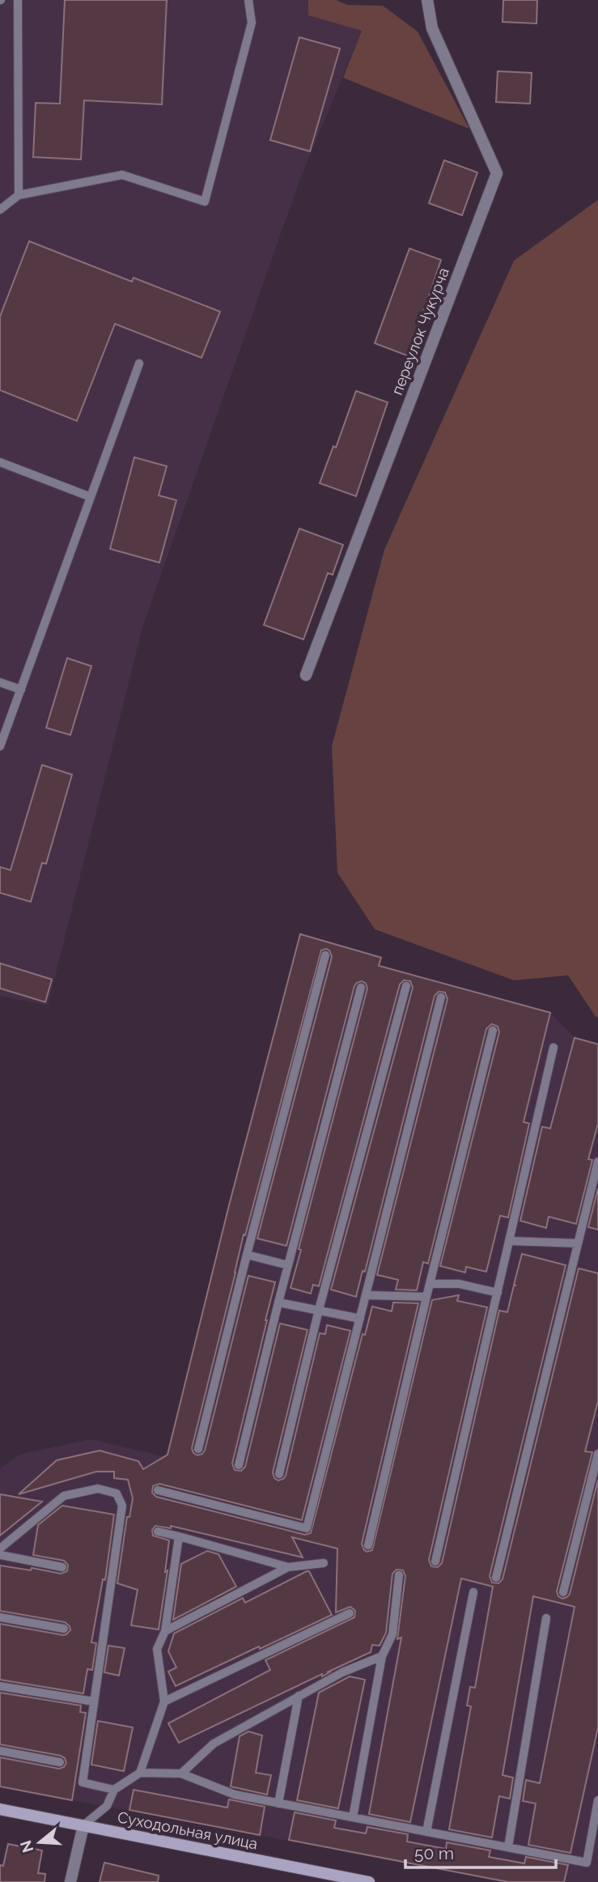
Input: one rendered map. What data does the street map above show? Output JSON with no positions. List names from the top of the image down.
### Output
{
  "streets": {
    "street": ["переулок Чукурча", "Суходольная улица"]
  },
  "scale_bar": "50 m",
  "north": "left"
}
